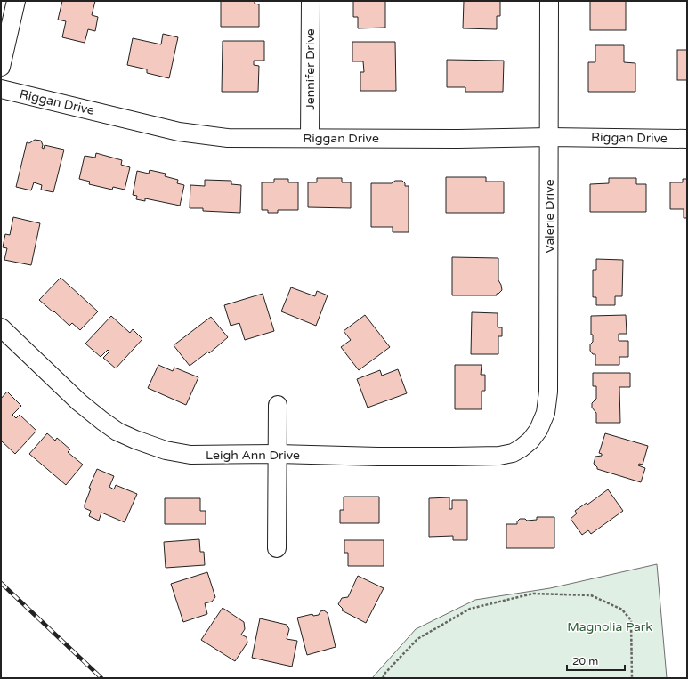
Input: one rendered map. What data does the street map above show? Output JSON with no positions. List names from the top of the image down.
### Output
{
  "streets": {
    "street": [
      "Jennifer Drive",
      "Riggan Drive",
      "Valerie Drive",
      "Leigh Ann Drive"
    ]
  },
  "crossings": [
    ["Jennifer Drive", "Riggan Drive"],
    ["Riggan Drive", "Valerie Drive"],
    ["Valerie Drive", "Leigh Ann Drive"]
  ],
  "parks": ["Magnolia Park"],
  "scale_bar": "20 m"
}
